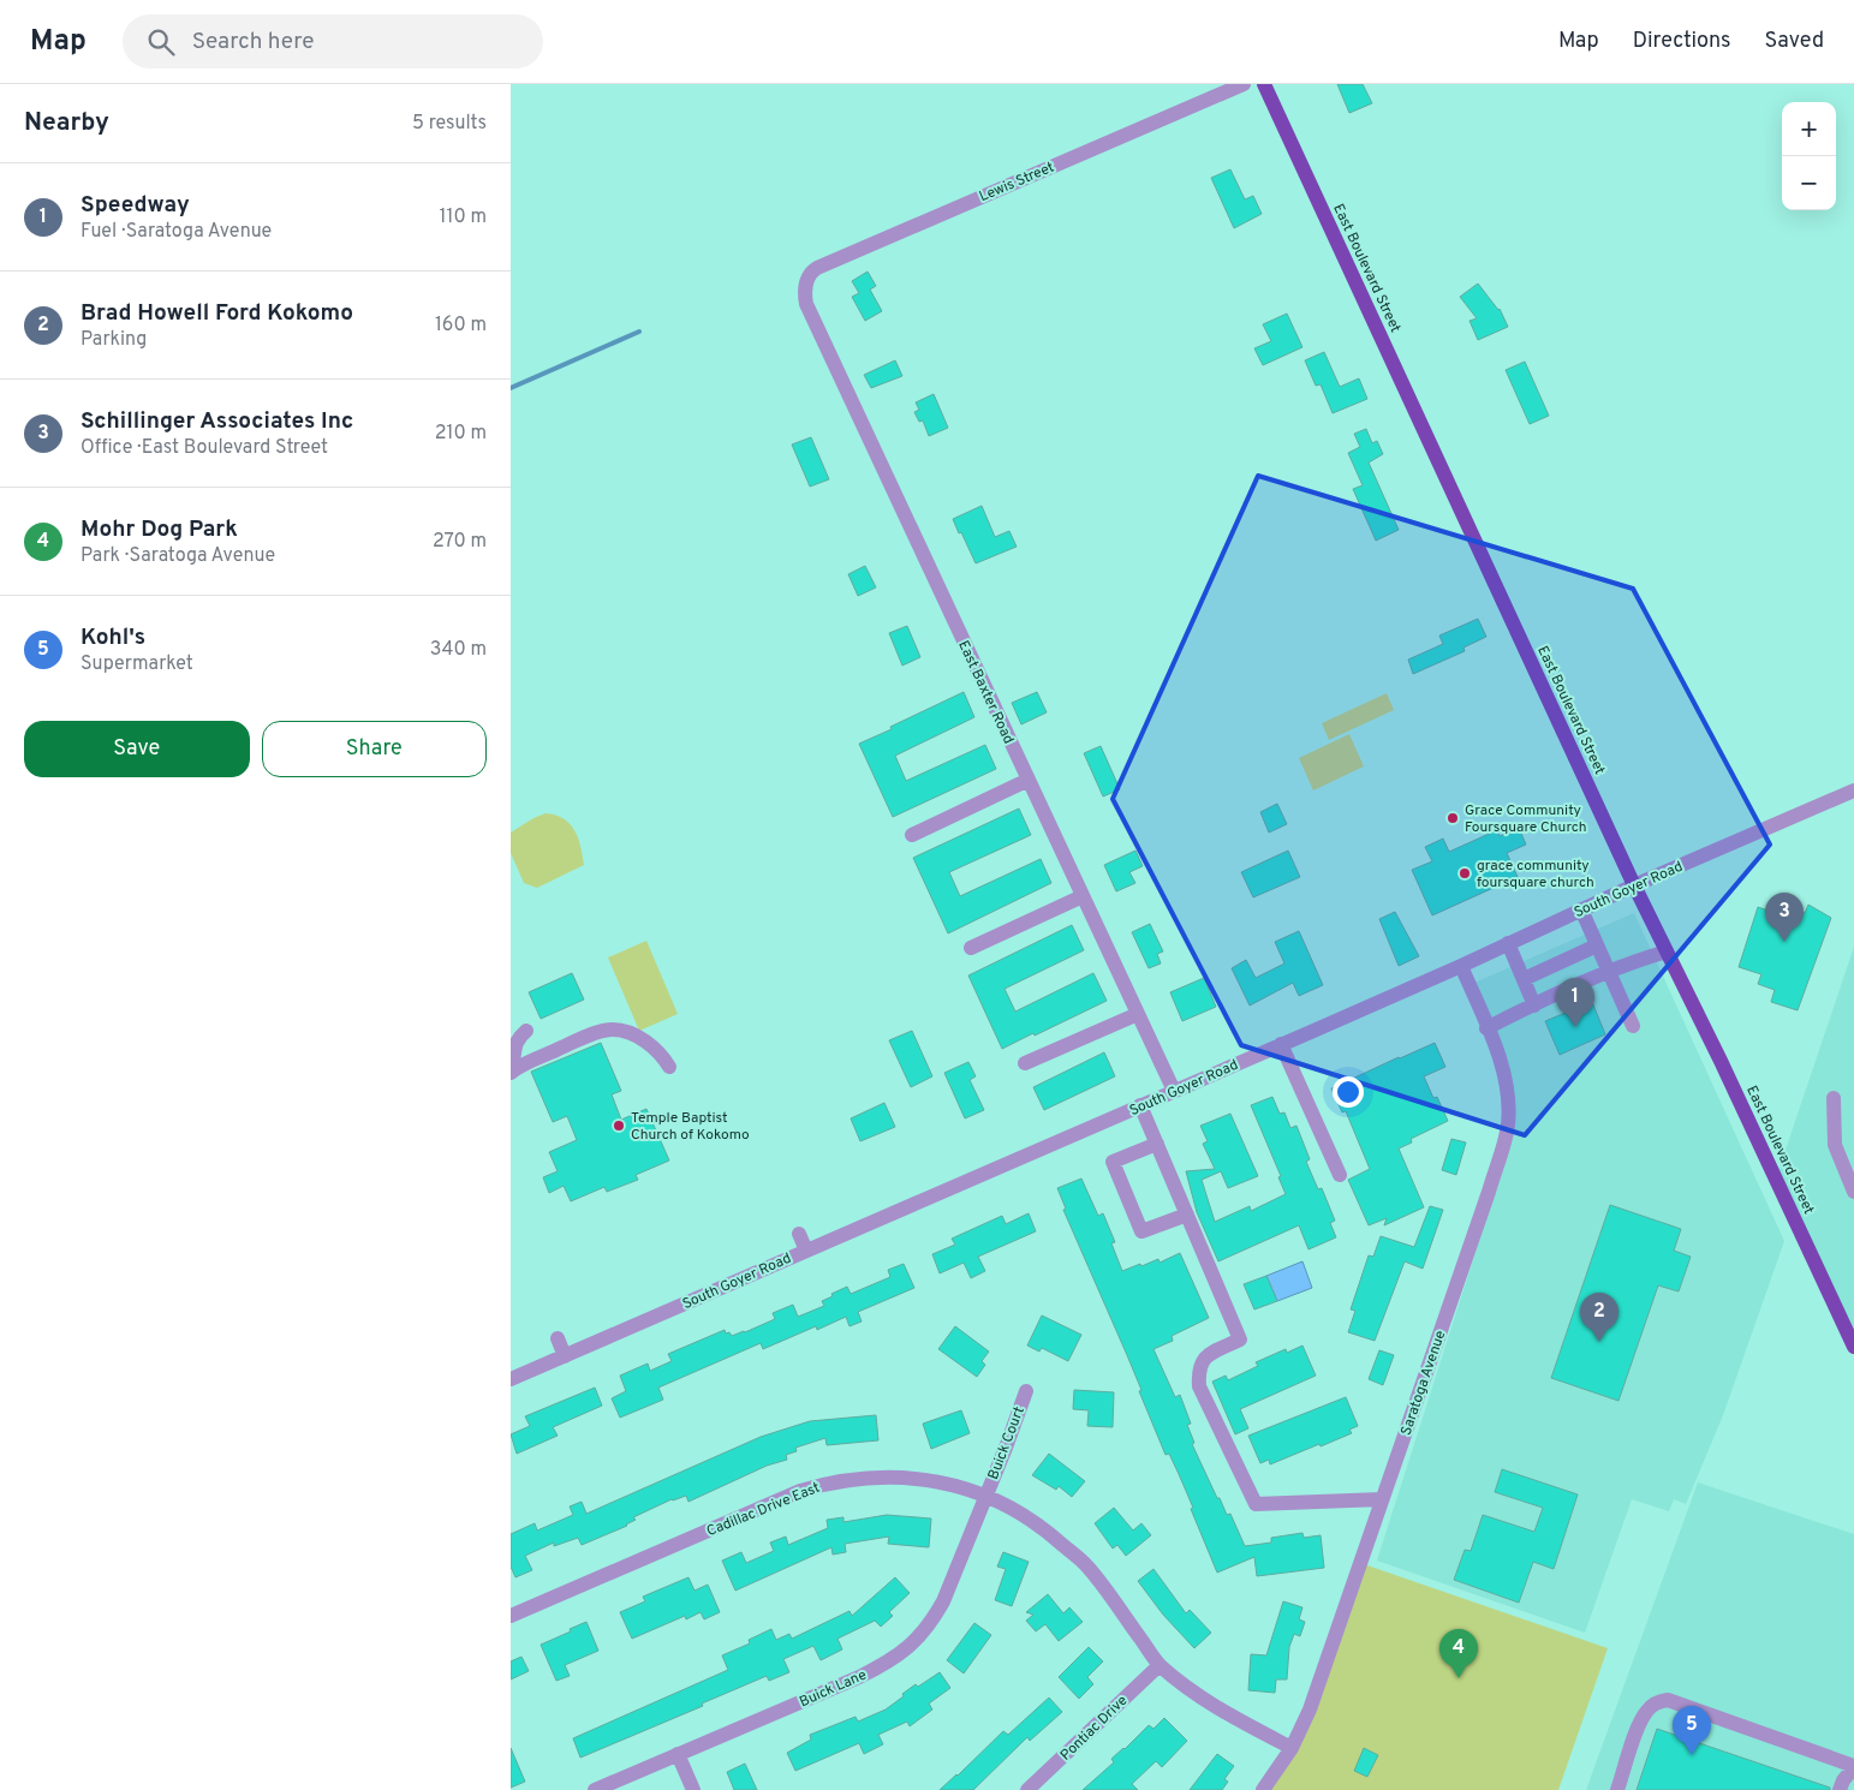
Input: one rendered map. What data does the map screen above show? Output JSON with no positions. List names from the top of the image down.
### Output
{
  "streets": {
    "main road": ["East Boulevard Street"],
    "street": [
      "Lewis Street",
      "East Baxter Road",
      "South Goyer Road",
      "Saratoga Avenue",
      "Buick Court",
      "Cadillac Drive East",
      "Buick Lane",
      "Pontiac Drive"
    ]
  },
  "crossings": [
    ["Lewis Street", "East Baxter Road"],
    ["East Boulevard Street", "South Goyer Road"],
    ["East Baxter Road", "South Goyer Road"],
    ["South Goyer Road", "Saratoga Avenue"],
    ["Saratoga Avenue", "Cadillac Drive East"],
    ["Buick Court", "Cadillac Drive East"],
    ["Buick Court", "Buick Lane"],
    ["Cadillac Drive East", "Buick Lane"],
    ["Cadillac Drive East", "Pontiac Drive"]
  ],
  "places": ["Grace Community Foursquare Church", "grace community foursquare church", "Temple Baptist Church of Kokomo"],
  "page": {
    "header": "Map",
    "search": "Search here",
    "nav": ["Map", "Directions", "Saved"],
    "heading": ["Nearby", "5 results"],
    "map_buttons": ["+", "−"],
    "list": [
      {
        "mark": "1",
        "name": "Speedway",
        "note": "Fuel · Saratoga Avenue",
        "value": "110 m"
      },
      {
        "mark": "2",
        "name": "Brad Howell Ford Kokomo",
        "note": "Parking",
        "value": "160 m"
      },
      {
        "mark": "3",
        "name": "Schillinger Associates Inc",
        "note": "Office · East Boulevard Street",
        "value": "210 m"
      },
      {
        "mark": "4",
        "name": "Mohr Dog Park",
        "note": "Park · Saratoga Avenue",
        "value": "270 m"
      },
      {
        "mark": "5",
        "name": "Kohl's",
        "note": "Supermarket",
        "value": "340 m"
      }
    ],
    "buttons": ["Save", "Share"],
    "pins": [
      "3",
      "1",
      "2",
      "4",
      "5"
    ]
  }
}
